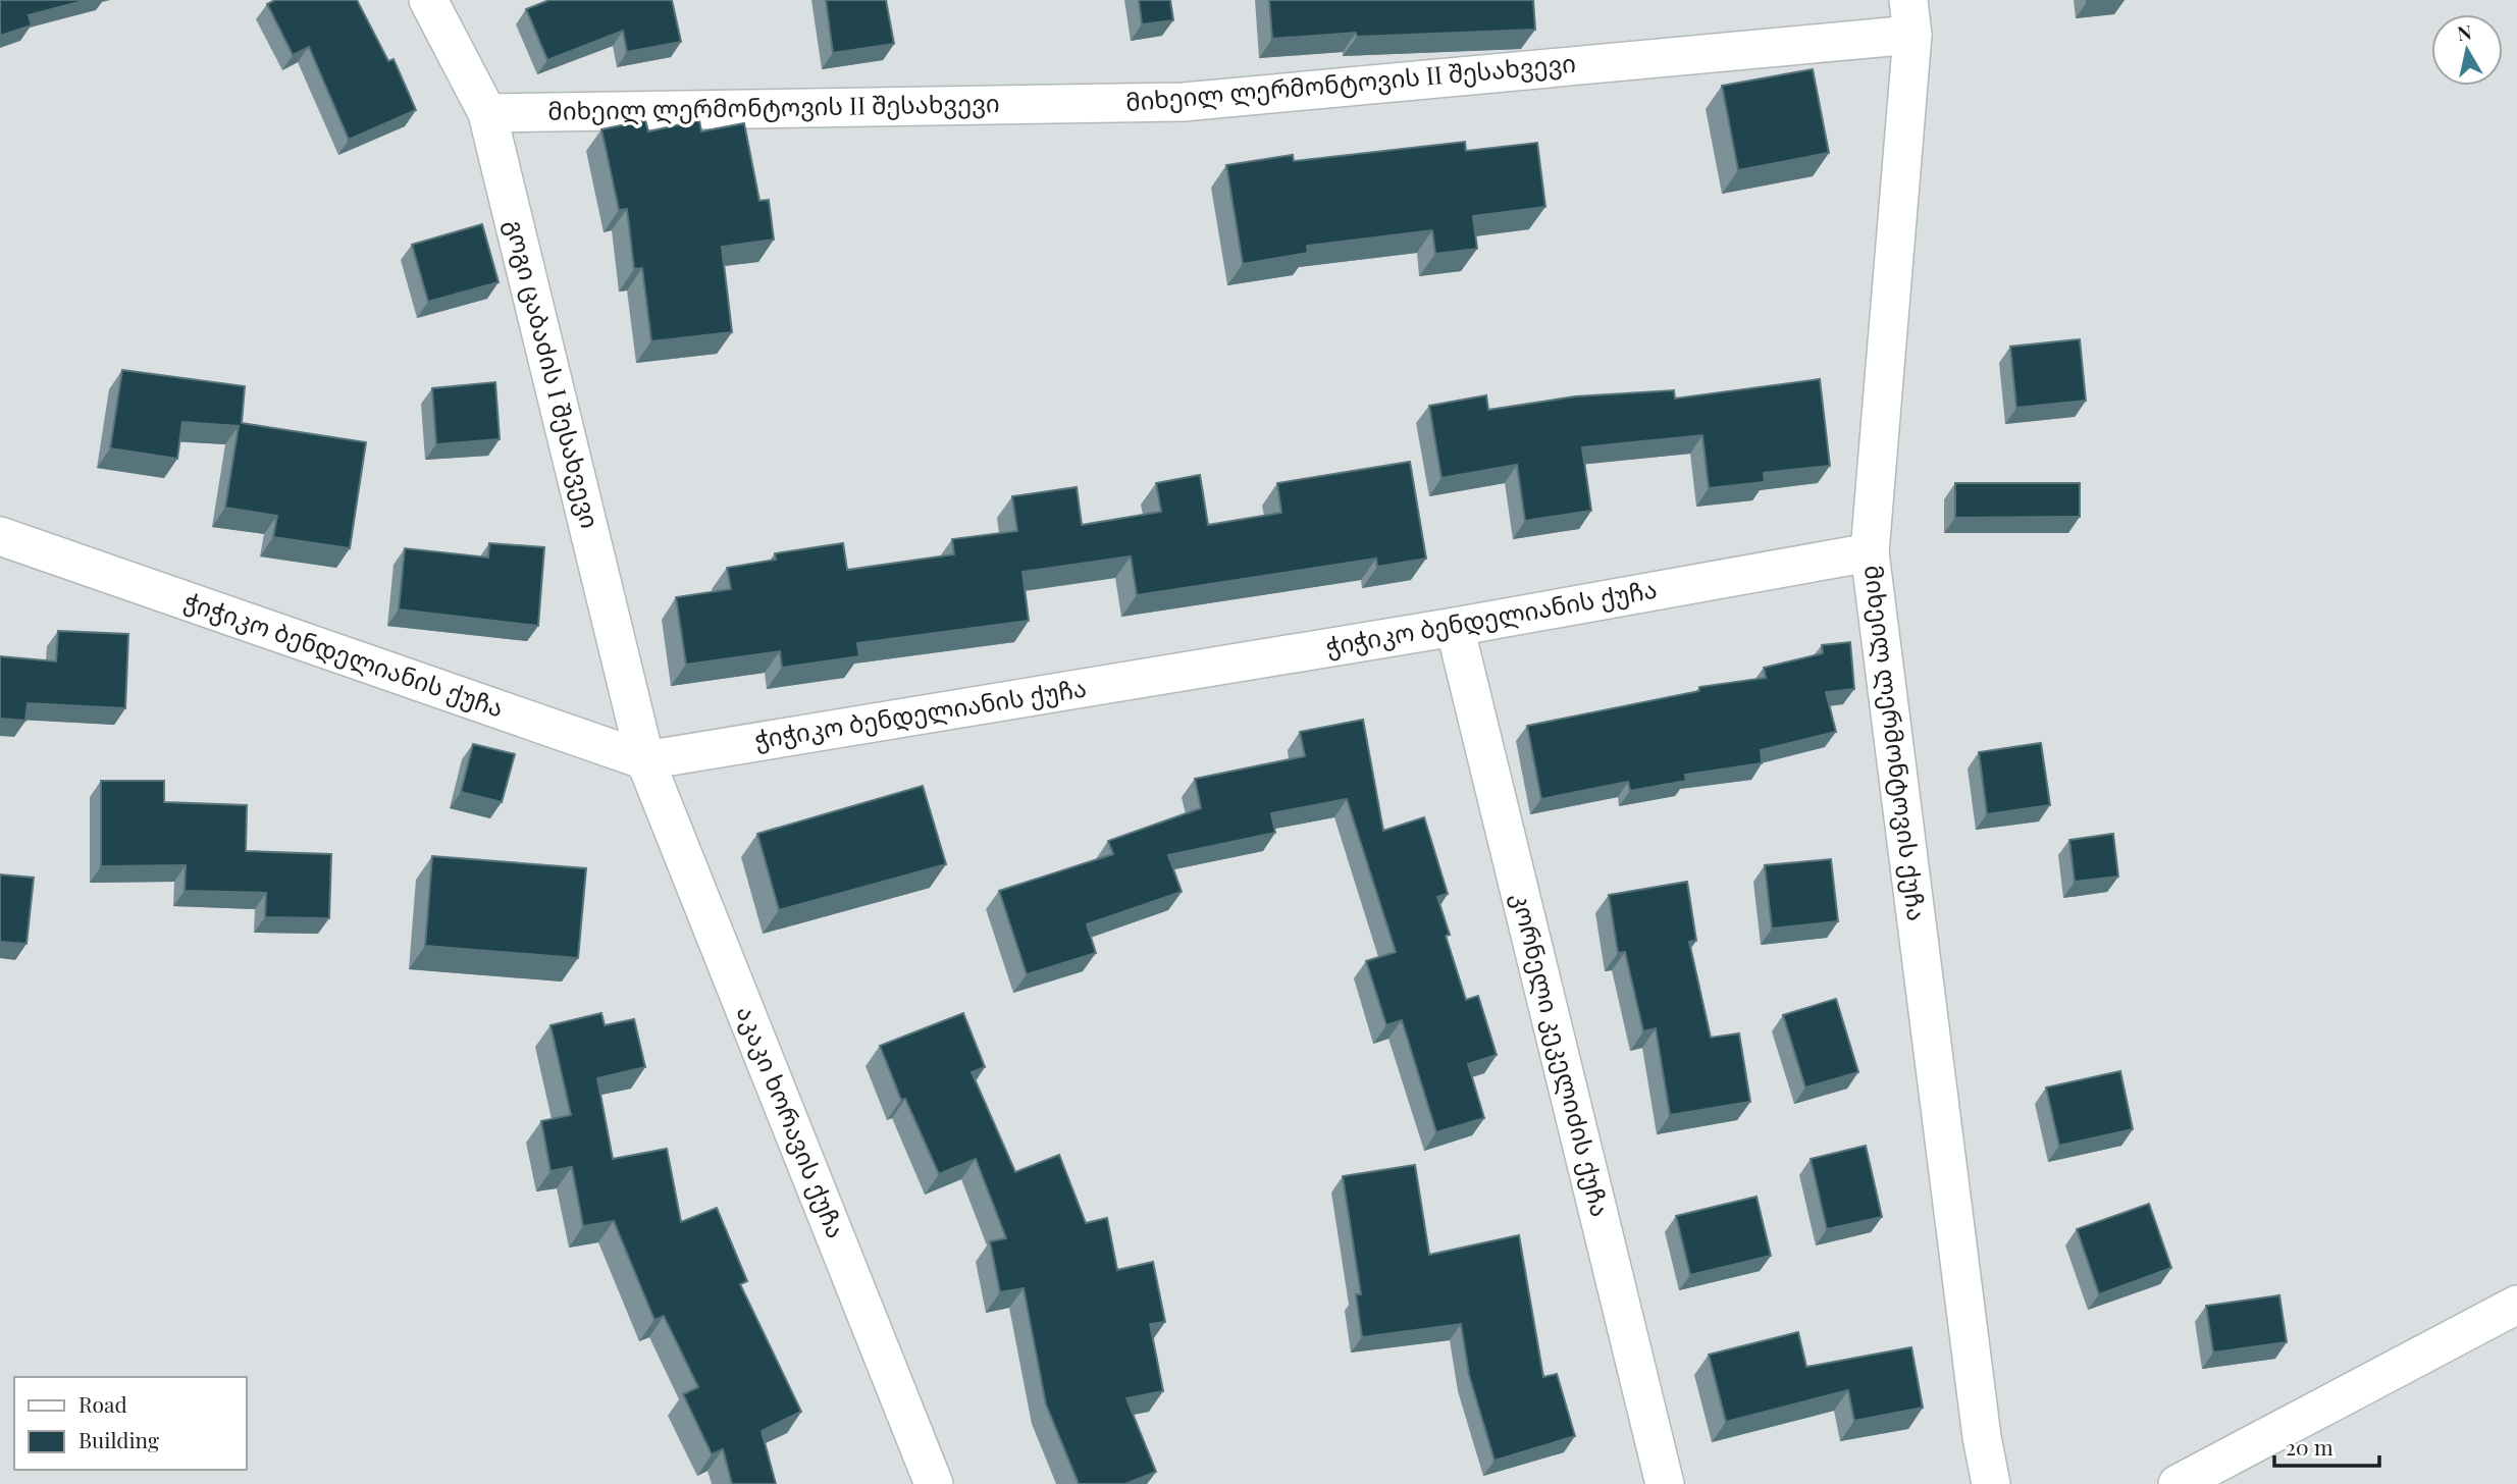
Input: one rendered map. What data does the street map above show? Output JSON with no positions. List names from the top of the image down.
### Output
{
  "streets": {
    "street": [
      "მიხეილ ლერმონტოვის II შესახვევი",
      "გოგი ცაბაძის I შესახვევი",
      "ჭიჭიკო ბენდელიანის ქუჩა",
      "მიხეილ ლერმონტოვის ქუჩა",
      "კორნელი კეკელიძის ქუჩა",
      "აკაკი ხორავის ქუჩა"
    ]
  },
  "crossings": [
    ["მიხეილ ლერმონტოვის II შესახვევი", "გოგი ცაბაძის I შესახვევი"],
    ["მიხეილ ლერმონტოვის II შესახვევი", "მიხეილ ლერმონტოვის ქუჩა"],
    ["გოგი ცაბაძის I შესახვევი", "ჭიჭიკო ბენდელიანის ქუჩა"],
    ["გოგი ცაბაძის I შესახვევი", "აკაკი ხორავის ქუჩა"],
    ["ჭიჭიკო ბენდელიანის ქუჩა", "მიხეილ ლერმონტოვის ქუჩა"],
    ["ჭიჭიკო ბენდელიანის ქუჩა", "კორნელი კეკელიძის ქუჩა"],
    ["ჭიჭიკო ბენდელიანის ქუჩა", "აკაკი ხორავის ქუჩა"]
  ],
  "legend": ["Road", "Building"],
  "scale_bar": "20 m",
  "north": "top"
}
